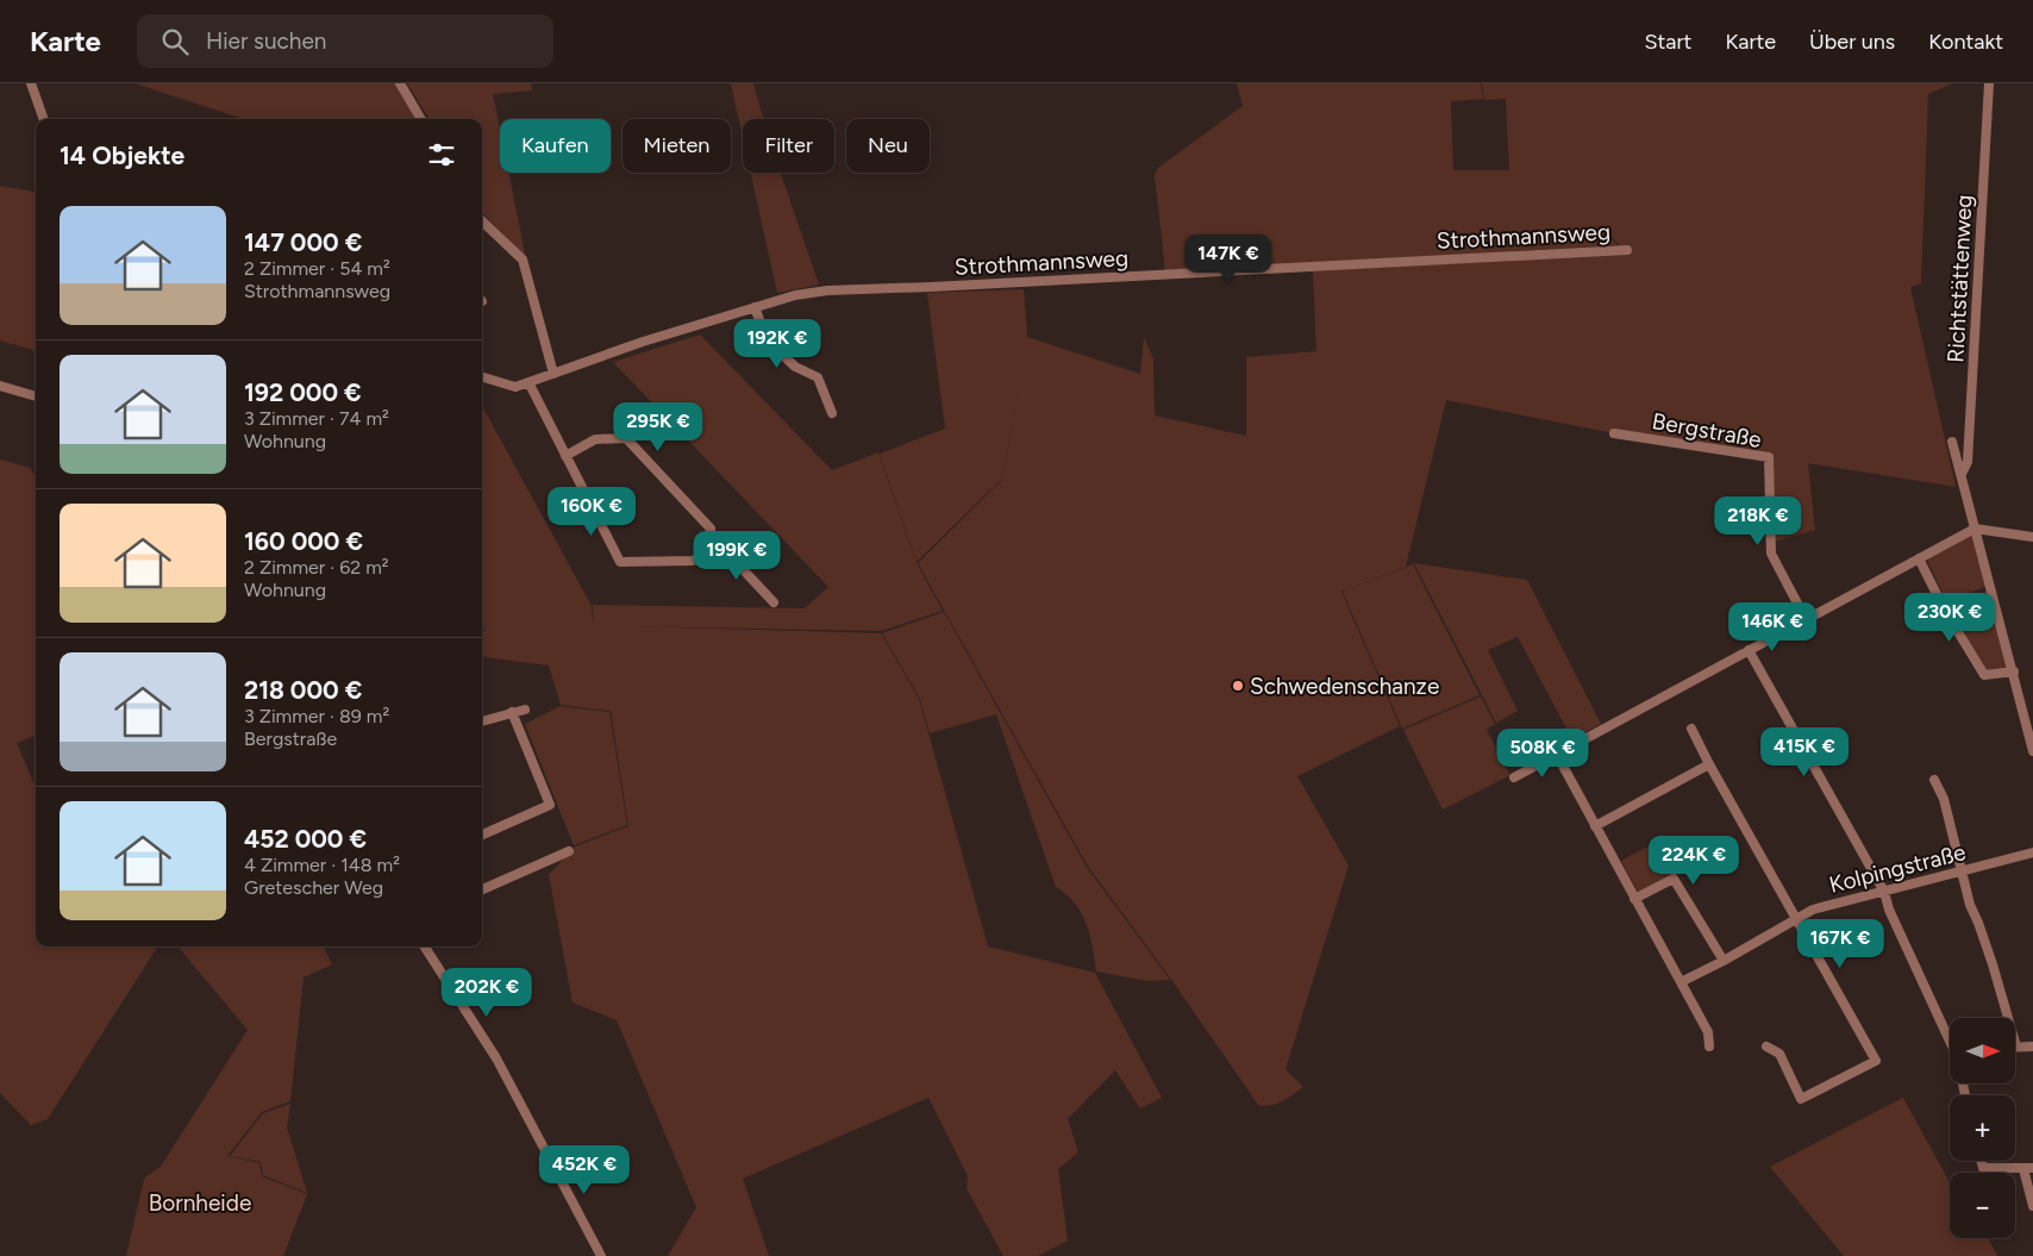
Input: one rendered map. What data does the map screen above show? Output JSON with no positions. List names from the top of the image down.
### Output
{
  "streets": {
    "street": [
      "Strothmannsweg",
      "Richtstättenweg",
      "Bergstraße",
      "Kolpingstraße"
    ]
  },
  "parks": ["Bornheide"],
  "places": ["Schwedenschanze"],
  "north": "right",
  "page": {
    "header": "Karte",
    "search": "Hier suchen",
    "nav": [
      "Start",
      "Karte",
      "Über uns",
      "Kontakt"
    ],
    "chip": [
      "Kaufen",
      "Mieten",
      "Filter",
      "Neu"
    ],
    "heading": "14 Objekte",
    "list": [
      {
        "name": "147 000 €",
        "note": "2 Zimmer · 54 m² · Strothmannsweg"
      },
      {
        "name": "192 000 €",
        "note": "3 Zimmer · 74 m² · Wohnung"
      },
      {
        "name": "160 000 €",
        "note": "2 Zimmer · 62 m² · Wohnung"
      },
      {
        "name": "218 000 €",
        "note": "3 Zimmer · 89 m² · Bergstraße"
      },
      {
        "name": "452 000 €",
        "note": "4 Zimmer · 148 m² · Gretescher Weg"
      }
    ],
    "price": [
      "147K €",
      "192K €",
      "295K €",
      "160K €",
      "218K €",
      "199K €",
      "230K €",
      "146K €",
      "415K €",
      "508K €",
      "224K €",
      "167K €",
      "202K €",
      "452K €"
    ],
    "map_buttons": ["+", "−"]
  }
}
